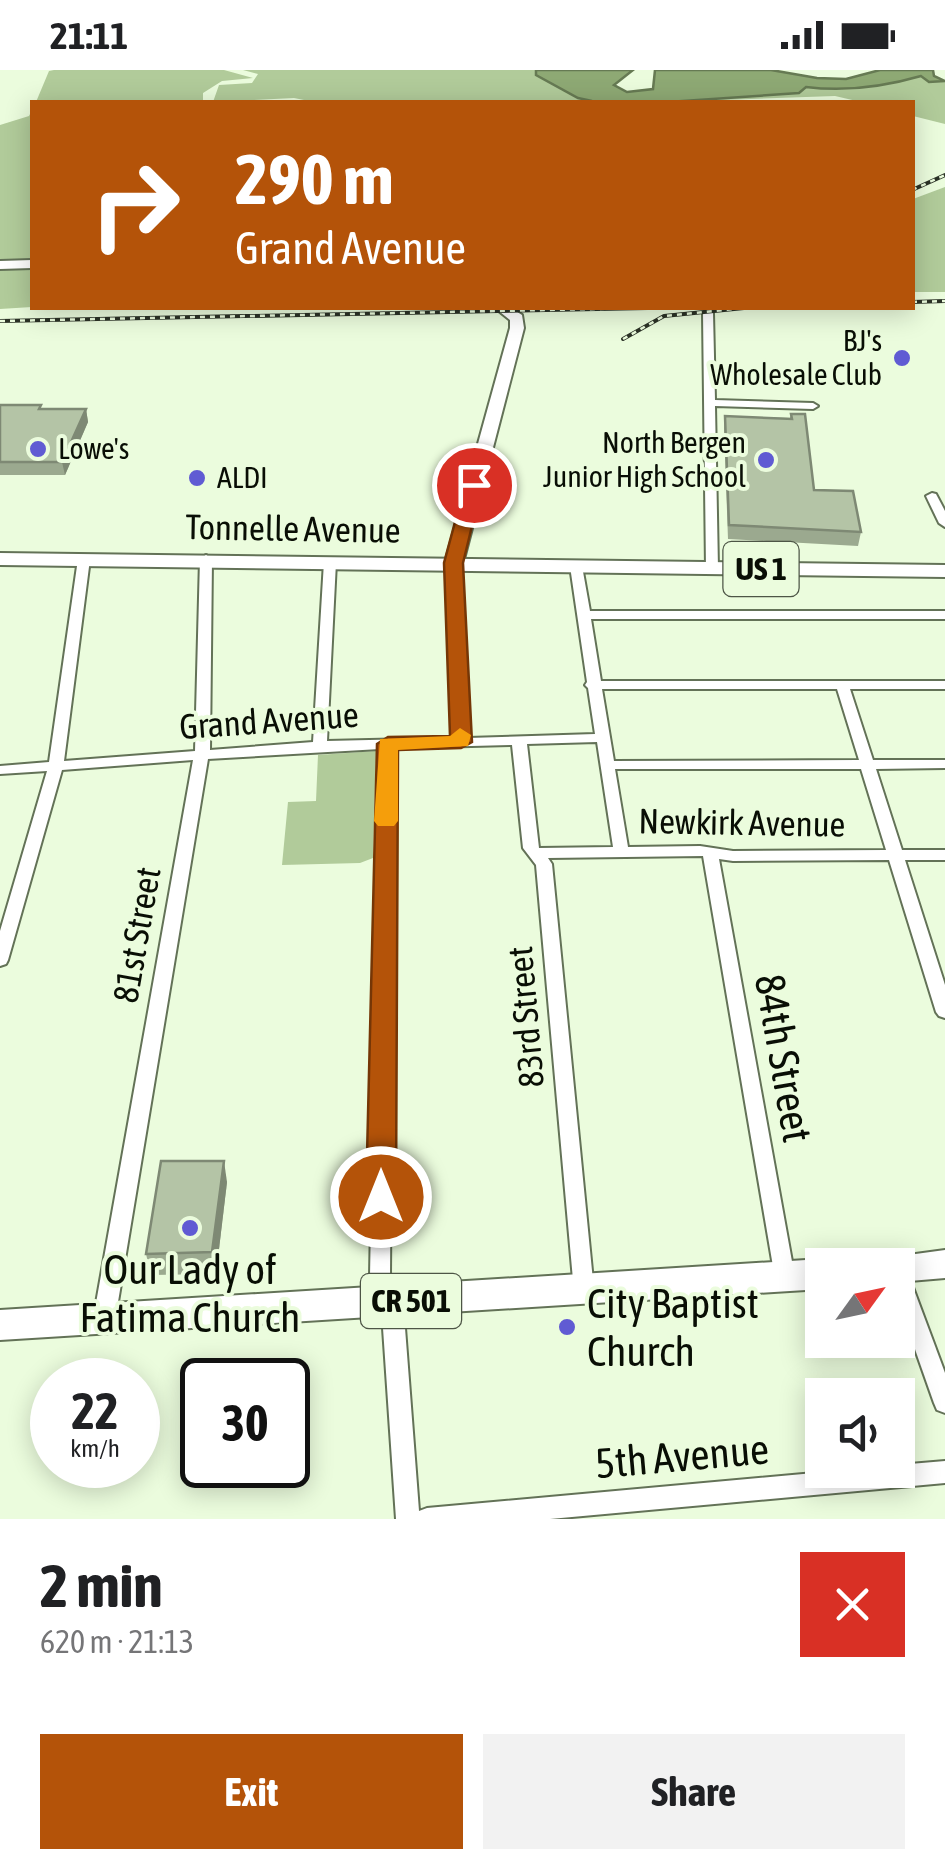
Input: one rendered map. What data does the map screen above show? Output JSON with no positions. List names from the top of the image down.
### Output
{
  "streets": {
    "main road": ["Tonnelle Avenue", "US 1", "CR 501"],
    "street": [
      "Grand Avenue",
      "Newkirk Avenue",
      "81st Street",
      "83rd Street",
      "84th Street",
      "5th Avenue"
    ]
  },
  "crossings": [
    ["Tonnelle Avenue", "81st Street"],
    ["Grand Avenue", "81st Street"],
    ["Grand Avenue", "83rd Street"],
    ["Newkirk Avenue", "83rd Street"],
    ["Newkirk Avenue", "84th Street"],
    ["81st Street", "CR 501"],
    ["83rd Street", "CR 501"],
    ["84th Street", "CR 501"]
  ],
  "places": [
    "BJ's Wholesale Club",
    "Lowe's",
    "North Bergen Junior High School",
    "ALDI",
    "Our Lady of Fatima Church",
    "City Baptist Church"
  ],
  "north": "top right",
  "page": {
    "status": "21:11",
    "turn": ["290 m", "Grand Avenue"],
    "speed": "22 km/h",
    "limit": "30",
    "heading": ["2 min", "620 m · 21:13"],
    "buttons": ["Exit", "Share"]
  }
}
